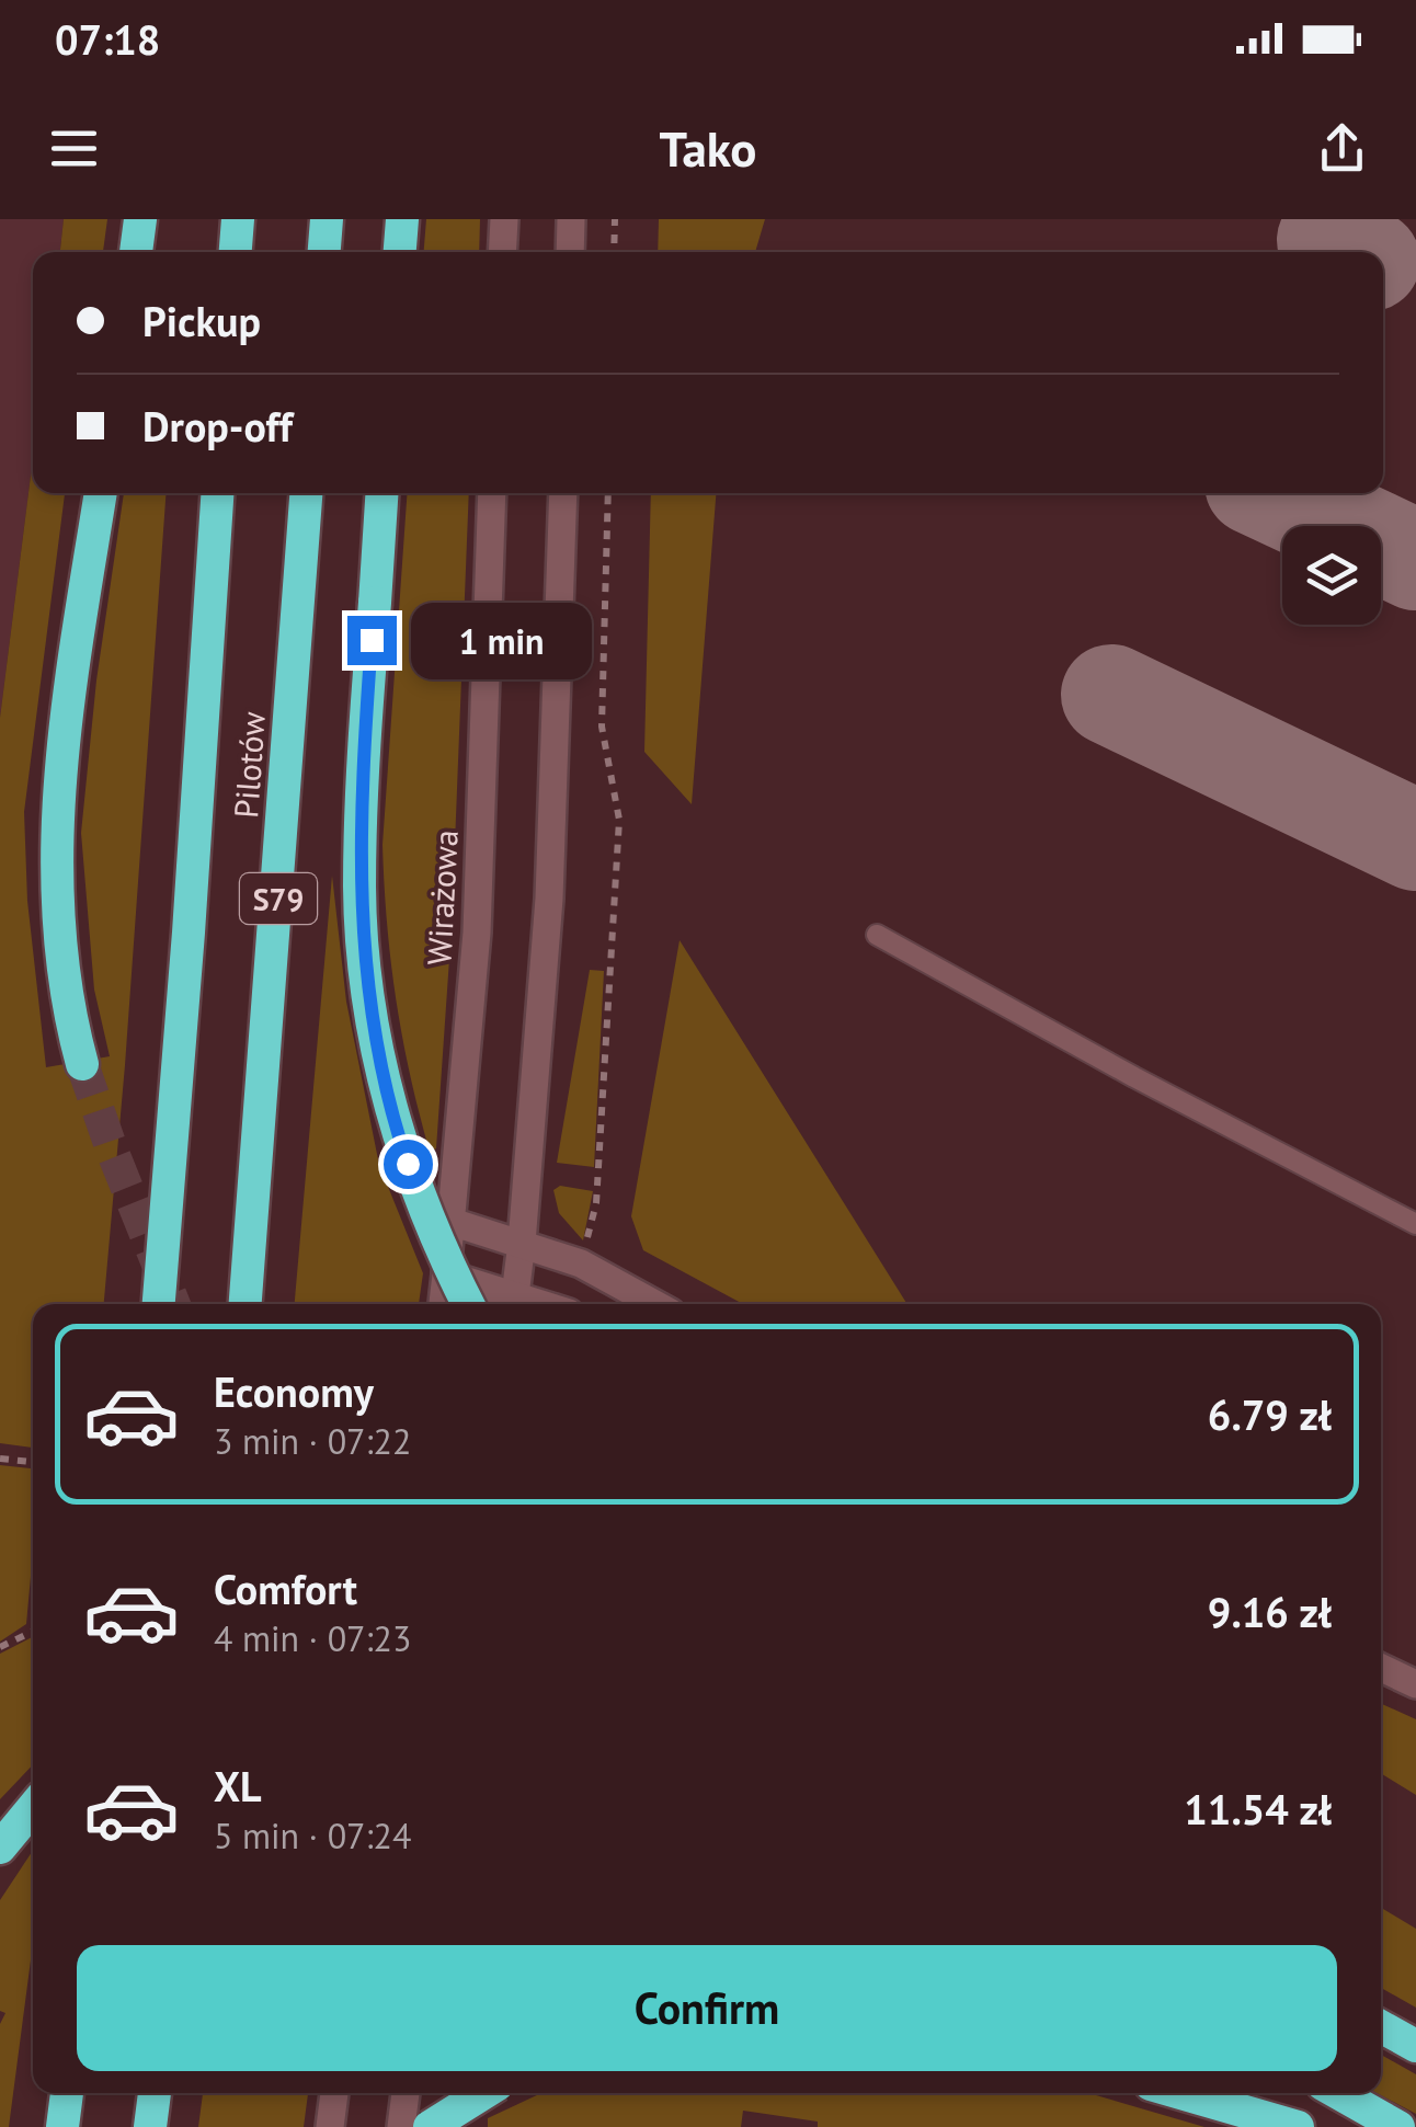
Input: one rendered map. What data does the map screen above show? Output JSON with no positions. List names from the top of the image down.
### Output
{
  "streets": {
    "highway": ["Pilotów", "S79"],
    "main road": ["Wirażowa"]
  },
  "page": {
    "status": "07:18",
    "header": "Tako",
    "banner": ["Pickup", "Drop-off"],
    "bubble": "1 min",
    "list": [
      {
        "name": "Economy",
        "note": "3 min · 07:22",
        "value": "6.79 zł"
      },
      {
        "name": "Comfort",
        "note": "4 min · 07:23",
        "value": "9.16 zł"
      },
      {
        "name": "XL",
        "note": "5 min · 07:24",
        "value": "11.54 zł"
      }
    ],
    "buttons": "Confirm"
  }
}
